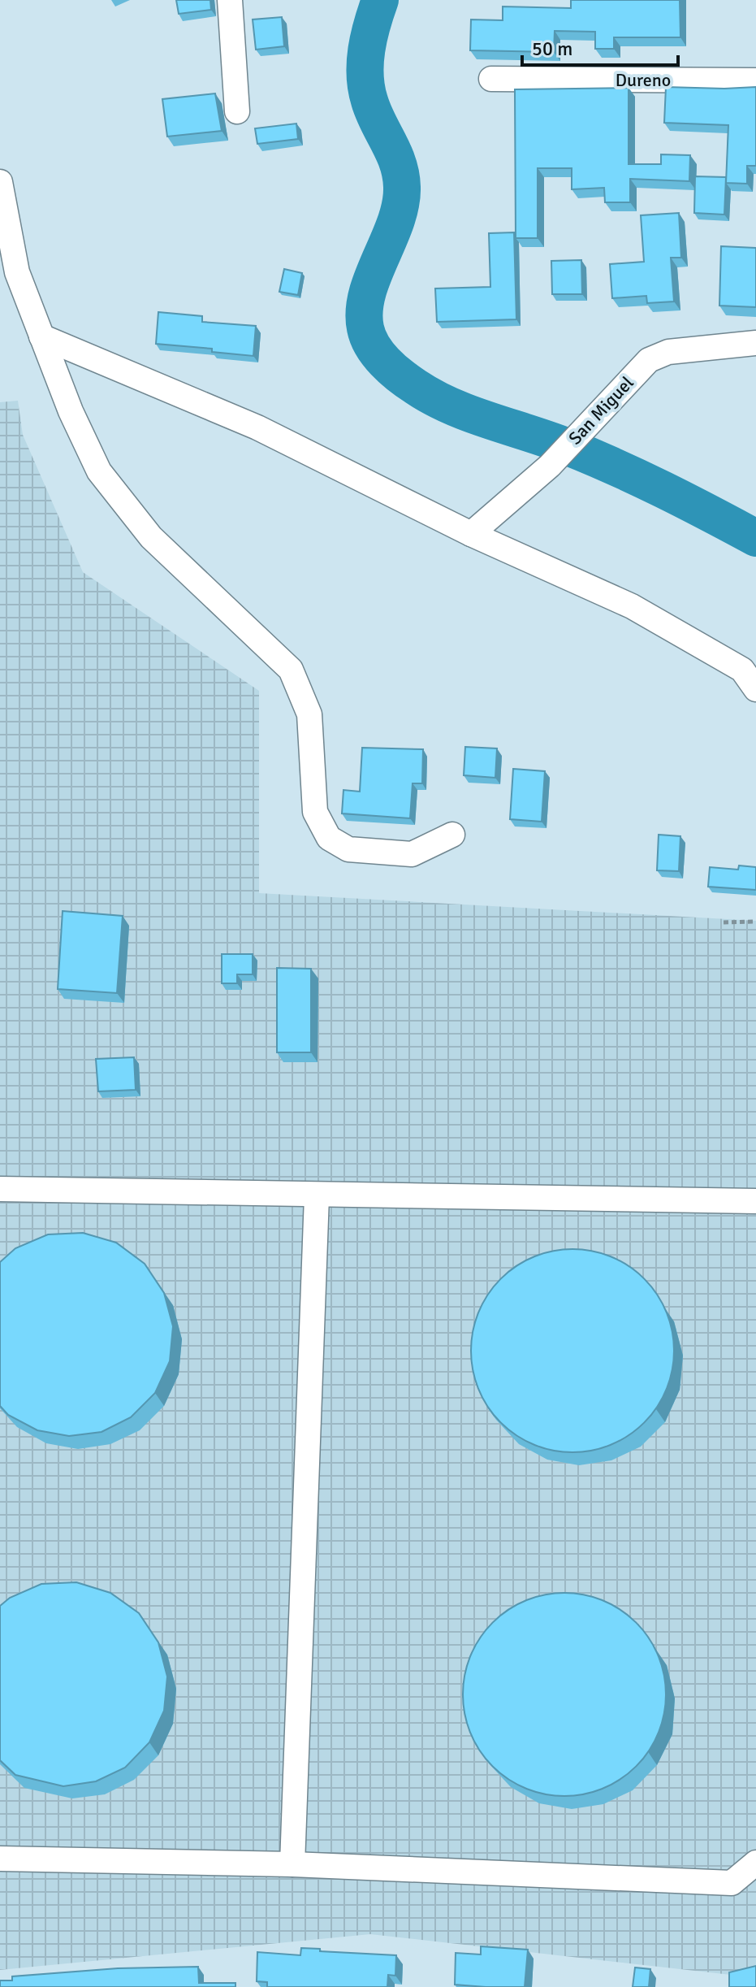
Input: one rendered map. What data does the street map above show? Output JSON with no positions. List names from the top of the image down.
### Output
{
  "streets": {
    "street": ["Dureno", "San Miguel"]
  },
  "scale_bar": "50 m"
}
